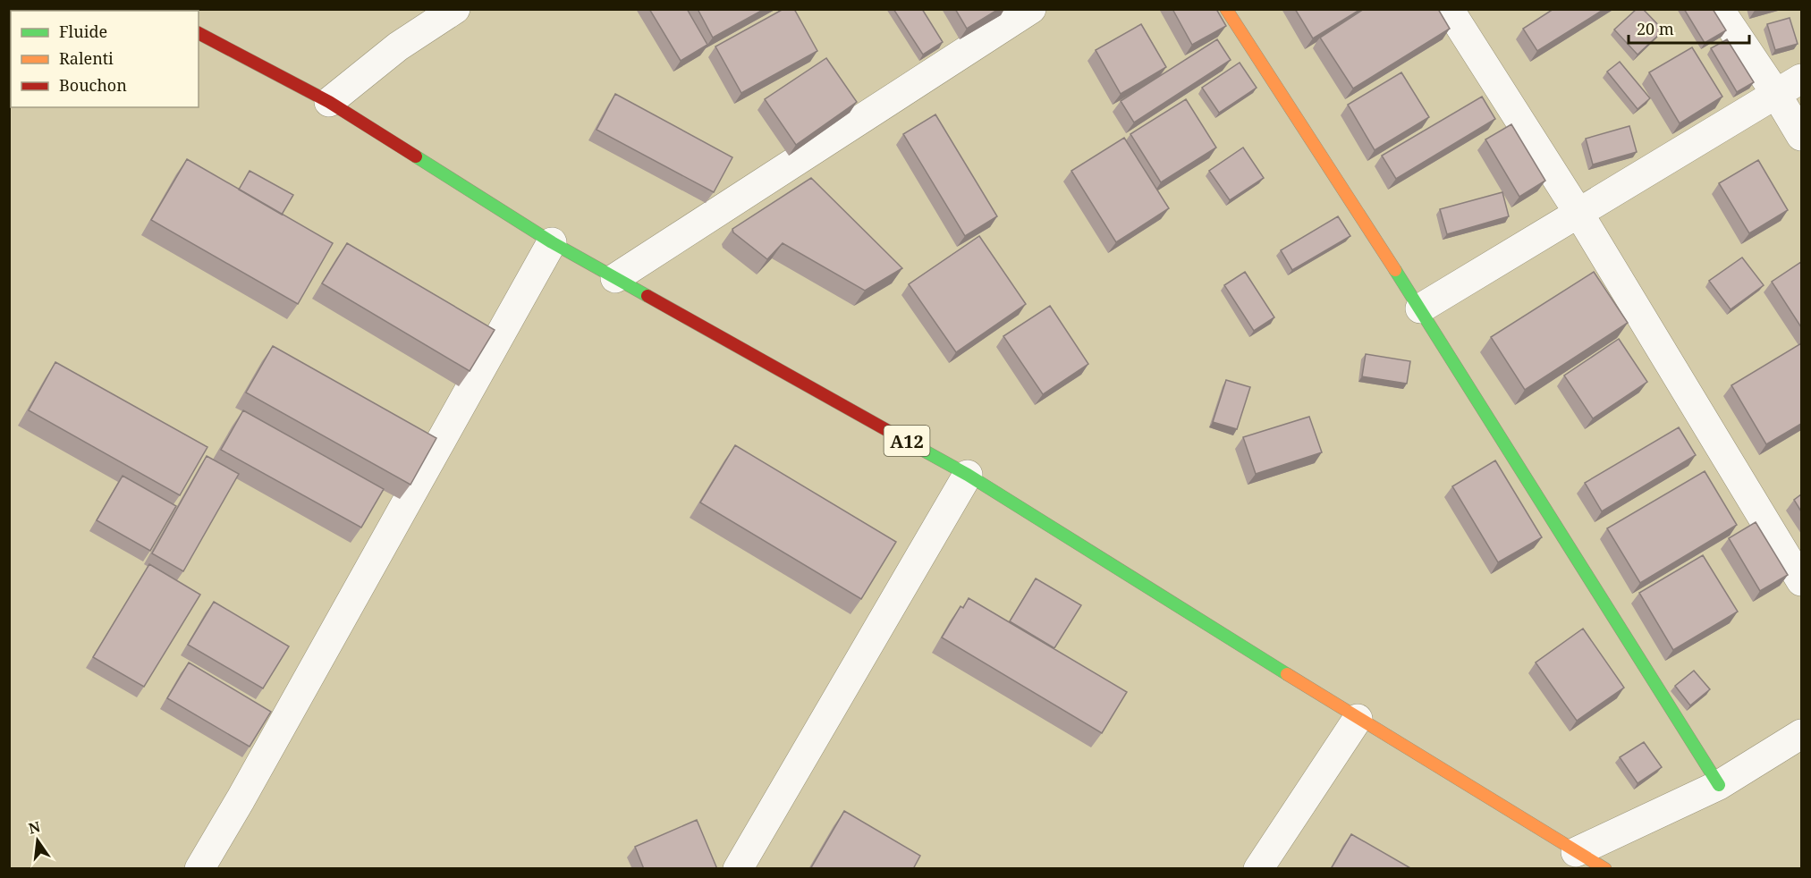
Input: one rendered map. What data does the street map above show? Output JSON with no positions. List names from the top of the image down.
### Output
{
  "streets": {
    "main road": ["A12"]
  },
  "legend": ["Fluide", "Ralenti", "Bouchon"],
  "scale_bar": "20 m",
  "north": "top"
}
